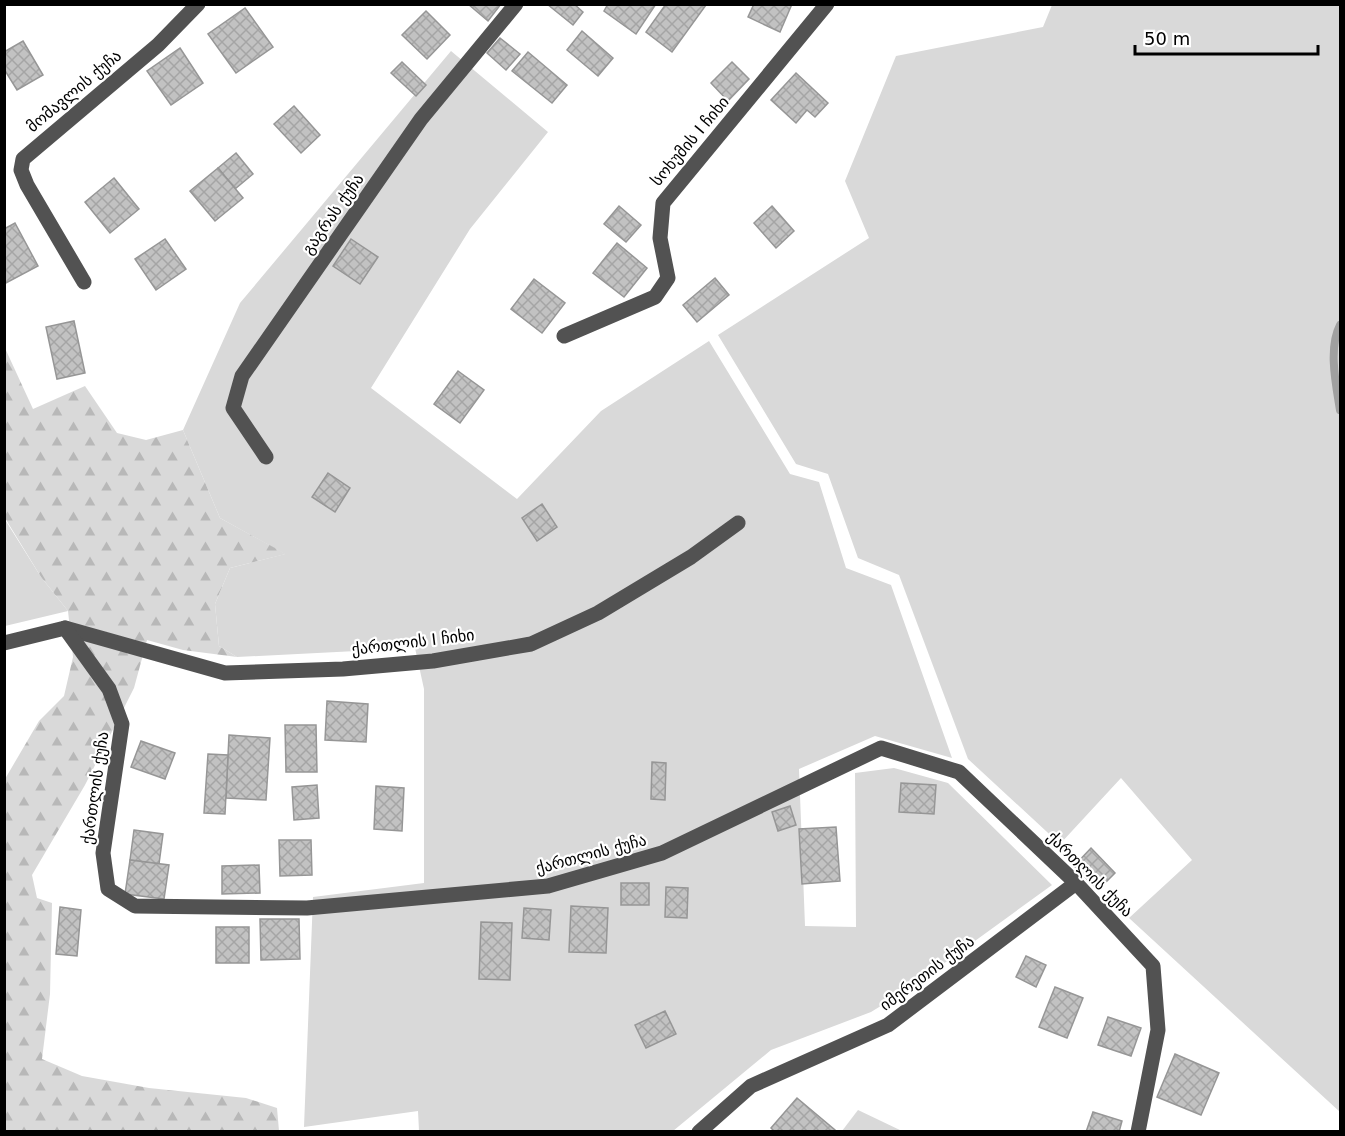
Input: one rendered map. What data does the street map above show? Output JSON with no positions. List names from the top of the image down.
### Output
{
  "streets": {
    "street": [
      "მომავლის ქუჩა",
      "სოხუმის I ჩიხი",
      "გაგრას ქუჩა",
      "ქართლის I ჩიხი",
      "ქართლის ქუჩა",
      "იმერეთის ქუჩა"
    ]
  },
  "crossings": [
    ["ქართლის I ჩიხი", "ქართლის ქუჩა"],
    ["ქართლის ქუჩა", "იმერეთის ქუჩა"]
  ],
  "scale_bar": "50 m"
}
